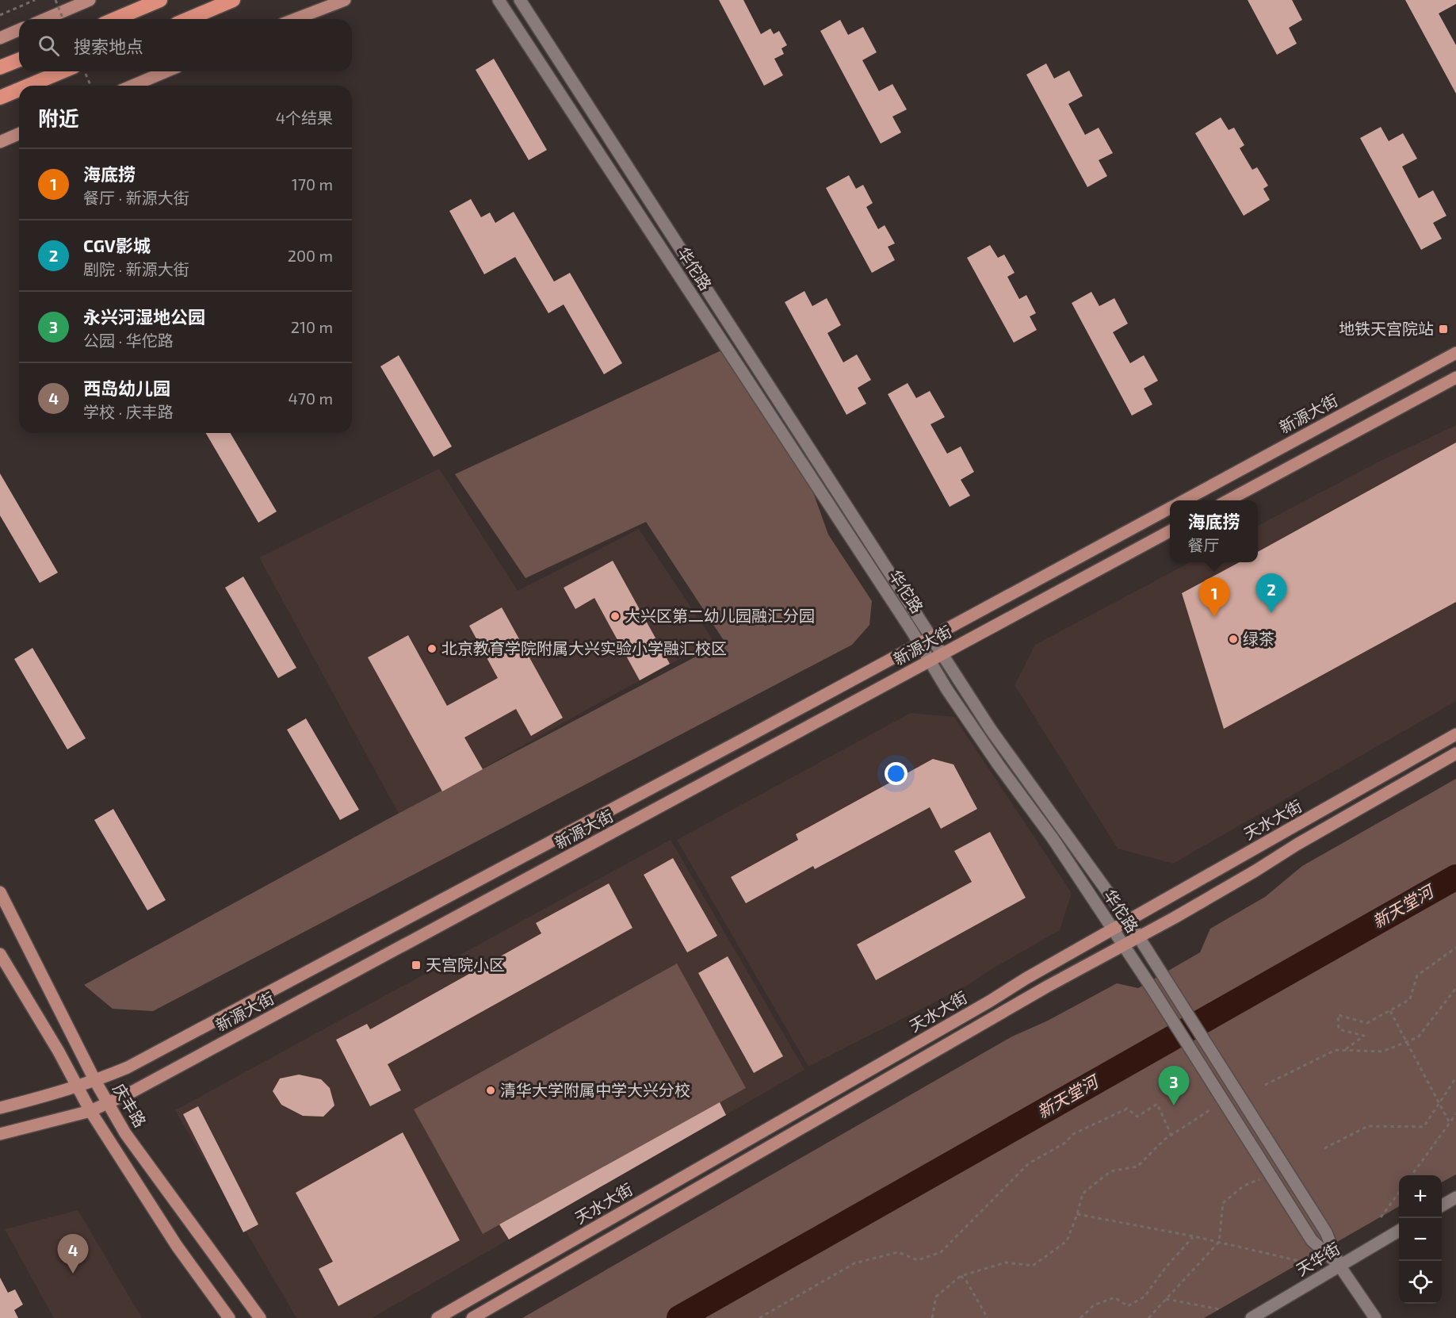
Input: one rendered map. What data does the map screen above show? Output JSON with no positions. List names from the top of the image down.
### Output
{
  "streets": {
    "main road": ["新源大街", "天水大街", "庆丰路"],
    "street": ["华佗路", "天华街"]
  },
  "crossings": [
    ["华佗路", "新源大街"],
    ["华佗路", "天水大街"],
    ["华佗路", "天华街"],
    ["新源大街", "庆丰路"]
  ],
  "water": ["新天堂河"],
  "places": {
    "transit": ["地铁天宫院站", "天宫院小区"],
    "other": [
      "大兴区第二幼儿园融汇分园",
      "绿茶",
      "北京教育学院附属大兴实验小学融汇校区",
      "清华大学附属中学大兴分校"
    ]
  },
  "page": {
    "search": "搜索地点",
    "heading": ["附近", "4个结果"],
    "list": [
      {
        "mark": "1",
        "name": "海底捞",
        "note": "餐厅 · 新源大街",
        "value": "170 m"
      },
      {
        "mark": "2",
        "name": "CGV影城",
        "note": "剧院 · 新源大街",
        "value": "200 m"
      },
      {
        "mark": "3",
        "name": "永兴河湿地公园",
        "note": "公园 · 华佗路",
        "value": "210 m"
      },
      {
        "mark": "4",
        "name": "西岛幼儿园",
        "note": "学校 · 庆丰路",
        "value": "470 m"
      }
    ],
    "popup": ["海底捞", "餐厅"],
    "pins": [
      "2",
      "1",
      "3",
      "4"
    ],
    "map_buttons": ["+", "−"]
  }
}
